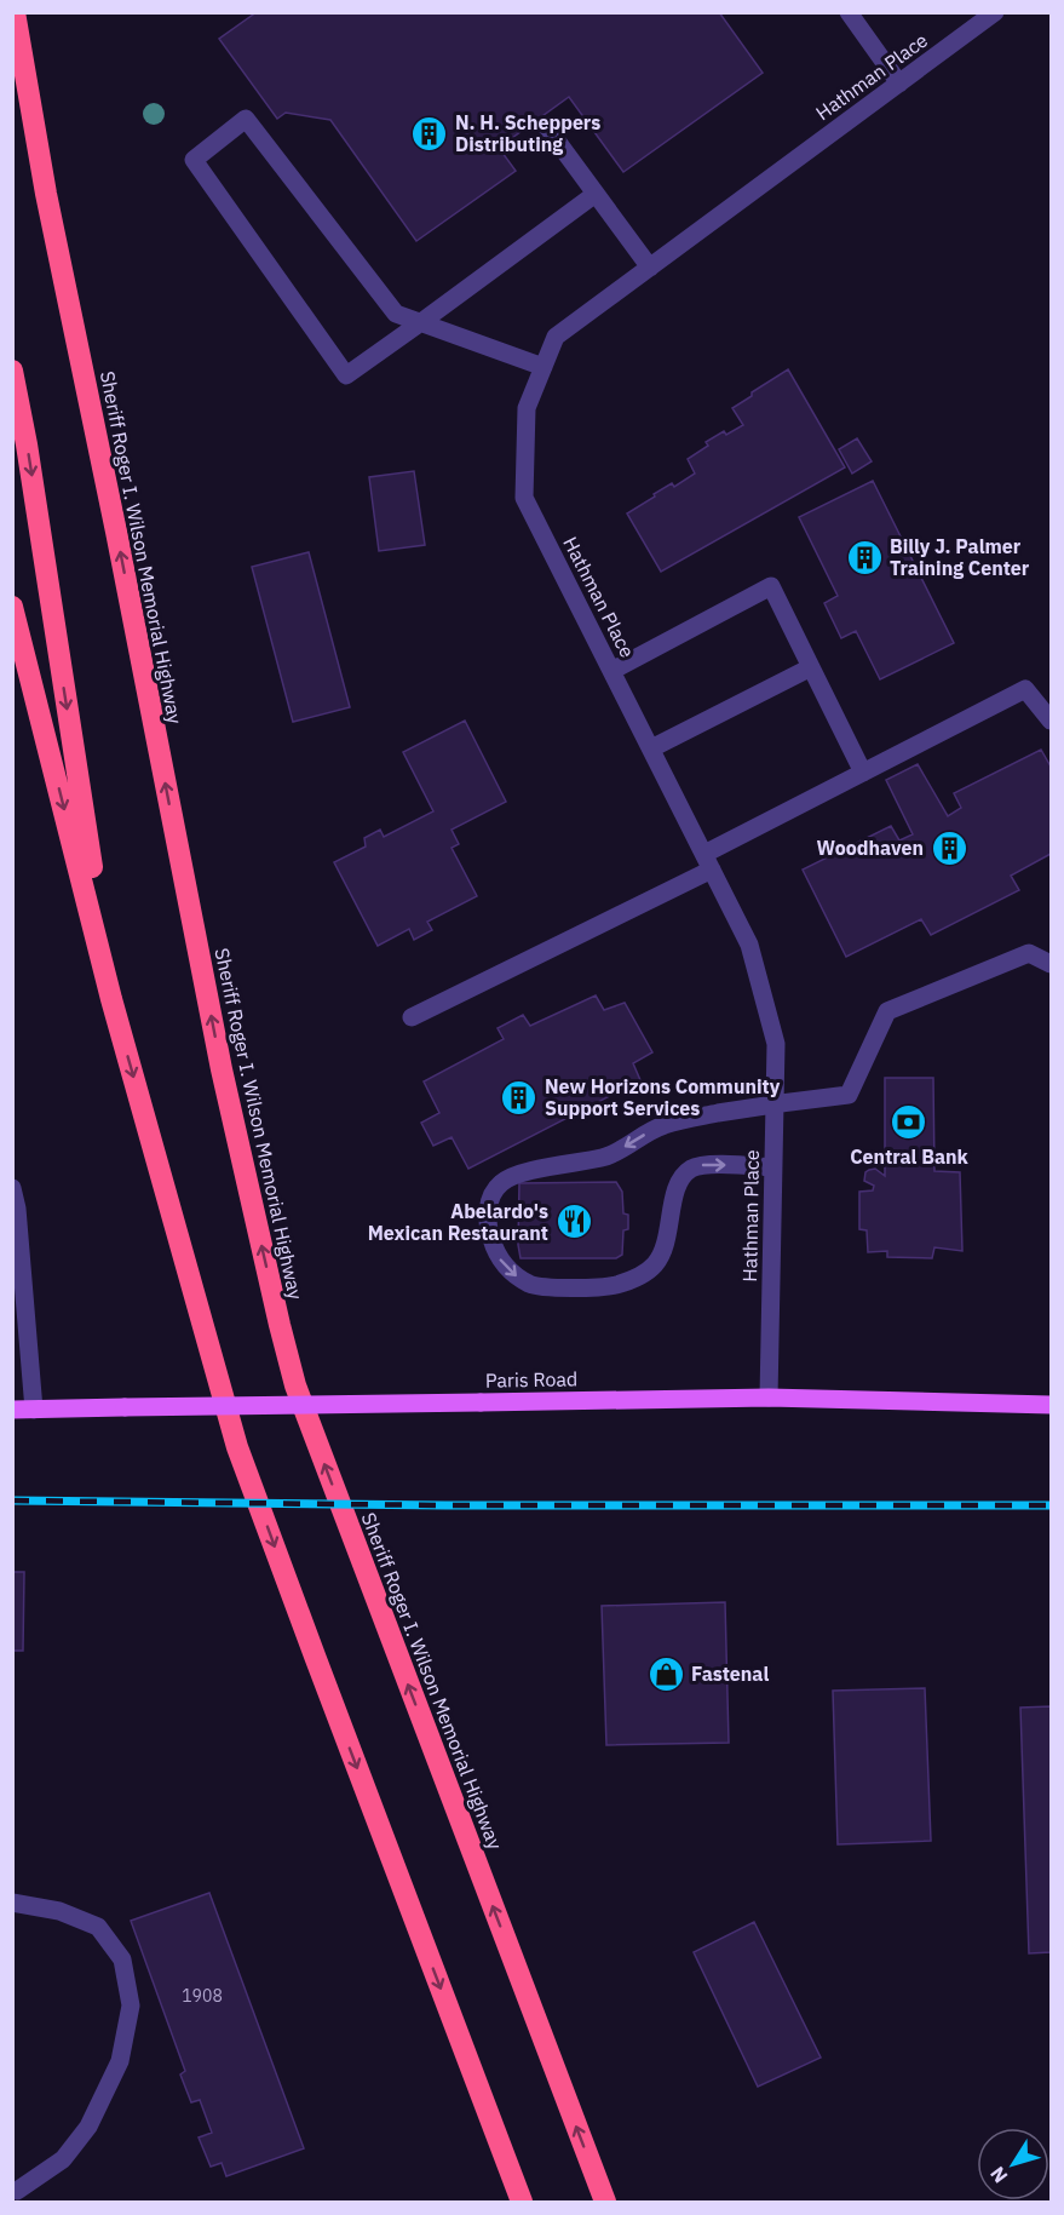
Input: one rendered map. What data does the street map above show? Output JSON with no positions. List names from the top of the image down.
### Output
{
  "streets": {
    "highway": ["Sheriff Roger I. Wilson Memorial Highway"],
    "main road": ["Paris Road"],
    "street": ["Hathman Place"]
  },
  "crossings": [
    ["Hathman Place", "Paris Road"]
  ],
  "places": {
    "building": [
      "N. H. Scheppers Distributing",
      "Billy J. Palmer Training Center",
      "Woodhaven",
      "New Horizons Community Support Services"
    ],
    "bank": ["Central Bank"],
    "restaurant": ["Abelardo's Mexican Restaurant"],
    "shop": ["Fastenal"]
  },
  "house_numbers": ["1908"],
  "north": "bottom left"
}
